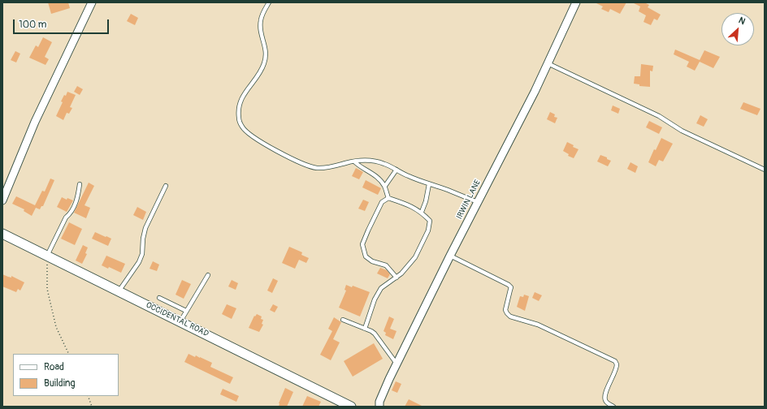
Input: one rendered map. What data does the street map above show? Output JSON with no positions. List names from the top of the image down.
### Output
{
  "streets": {
    "street": ["IRWIN LANE", "OCCIDENTAL ROAD"]
  },
  "legend": ["Road", "Building"],
  "scale_bar": "100 m",
  "north": "top right"
}
